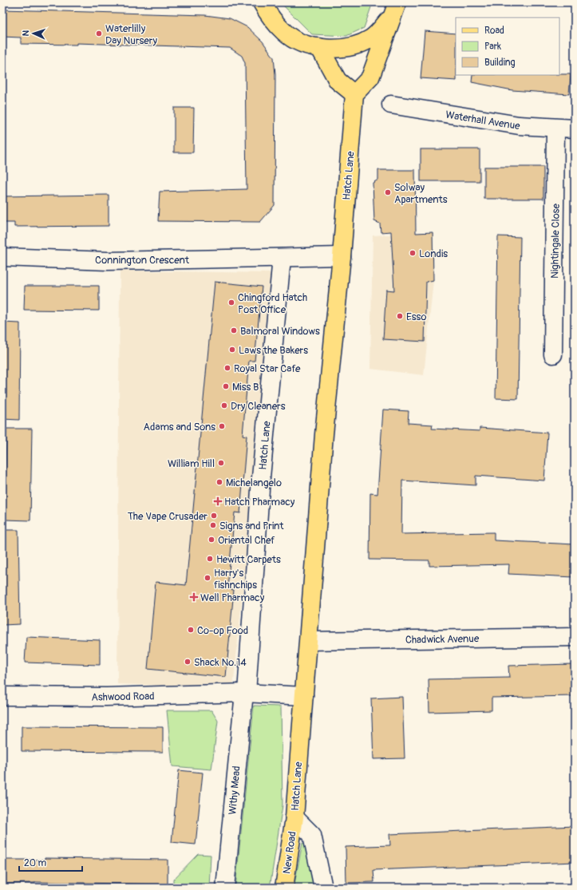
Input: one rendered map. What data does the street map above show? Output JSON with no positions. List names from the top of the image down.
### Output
{
  "streets": {
    "main road": ["Hatch Lane", "New Road"],
    "street": [
      "Waterhall Avenue",
      "Nightingale Close",
      "Connington Crescent",
      "Chadwick Avenue",
      "Ashwood Road",
      "Withy Mead"
    ]
  },
  "crossings": [
    ["Waterhall Avenue", "Nightingale Close"],
    ["Hatch Lane", "Connington Crescent"],
    ["Hatch Lane", "Chadwick Avenue"],
    ["Hatch Lane", "Ashwood Road"],
    ["Hatch Lane", "Withy Mead"],
    ["Hatch Lane", "New Road"],
    ["Ashwood Road", "Withy Mead"]
  ],
  "places": {
    "other": [
      "Waterlilly Day Nursery",
      "Solway Apartments",
      "Londis",
      "Chingford Hatch Post Office",
      "Esso",
      "Balmoral Windows",
      "Laws the Bakers",
      "Royal Star Cafe",
      "Miss B",
      "Dry Cleaners",
      "Adams and Sons",
      "William Hill",
      "Michelangelo",
      "The Vape Crusader",
      "Signs and Print",
      "Oriental Chef",
      "Hewitt Carpets",
      "Harry's fishnchips",
      "Co-op Food",
      "Shack No.14"
    ],
    "health": ["Hatch Pharmacy", "Well Pharmacy"]
  },
  "legend": ["Road", "Park", "Building"],
  "scale_bar": "20 m",
  "north": "left"
}
